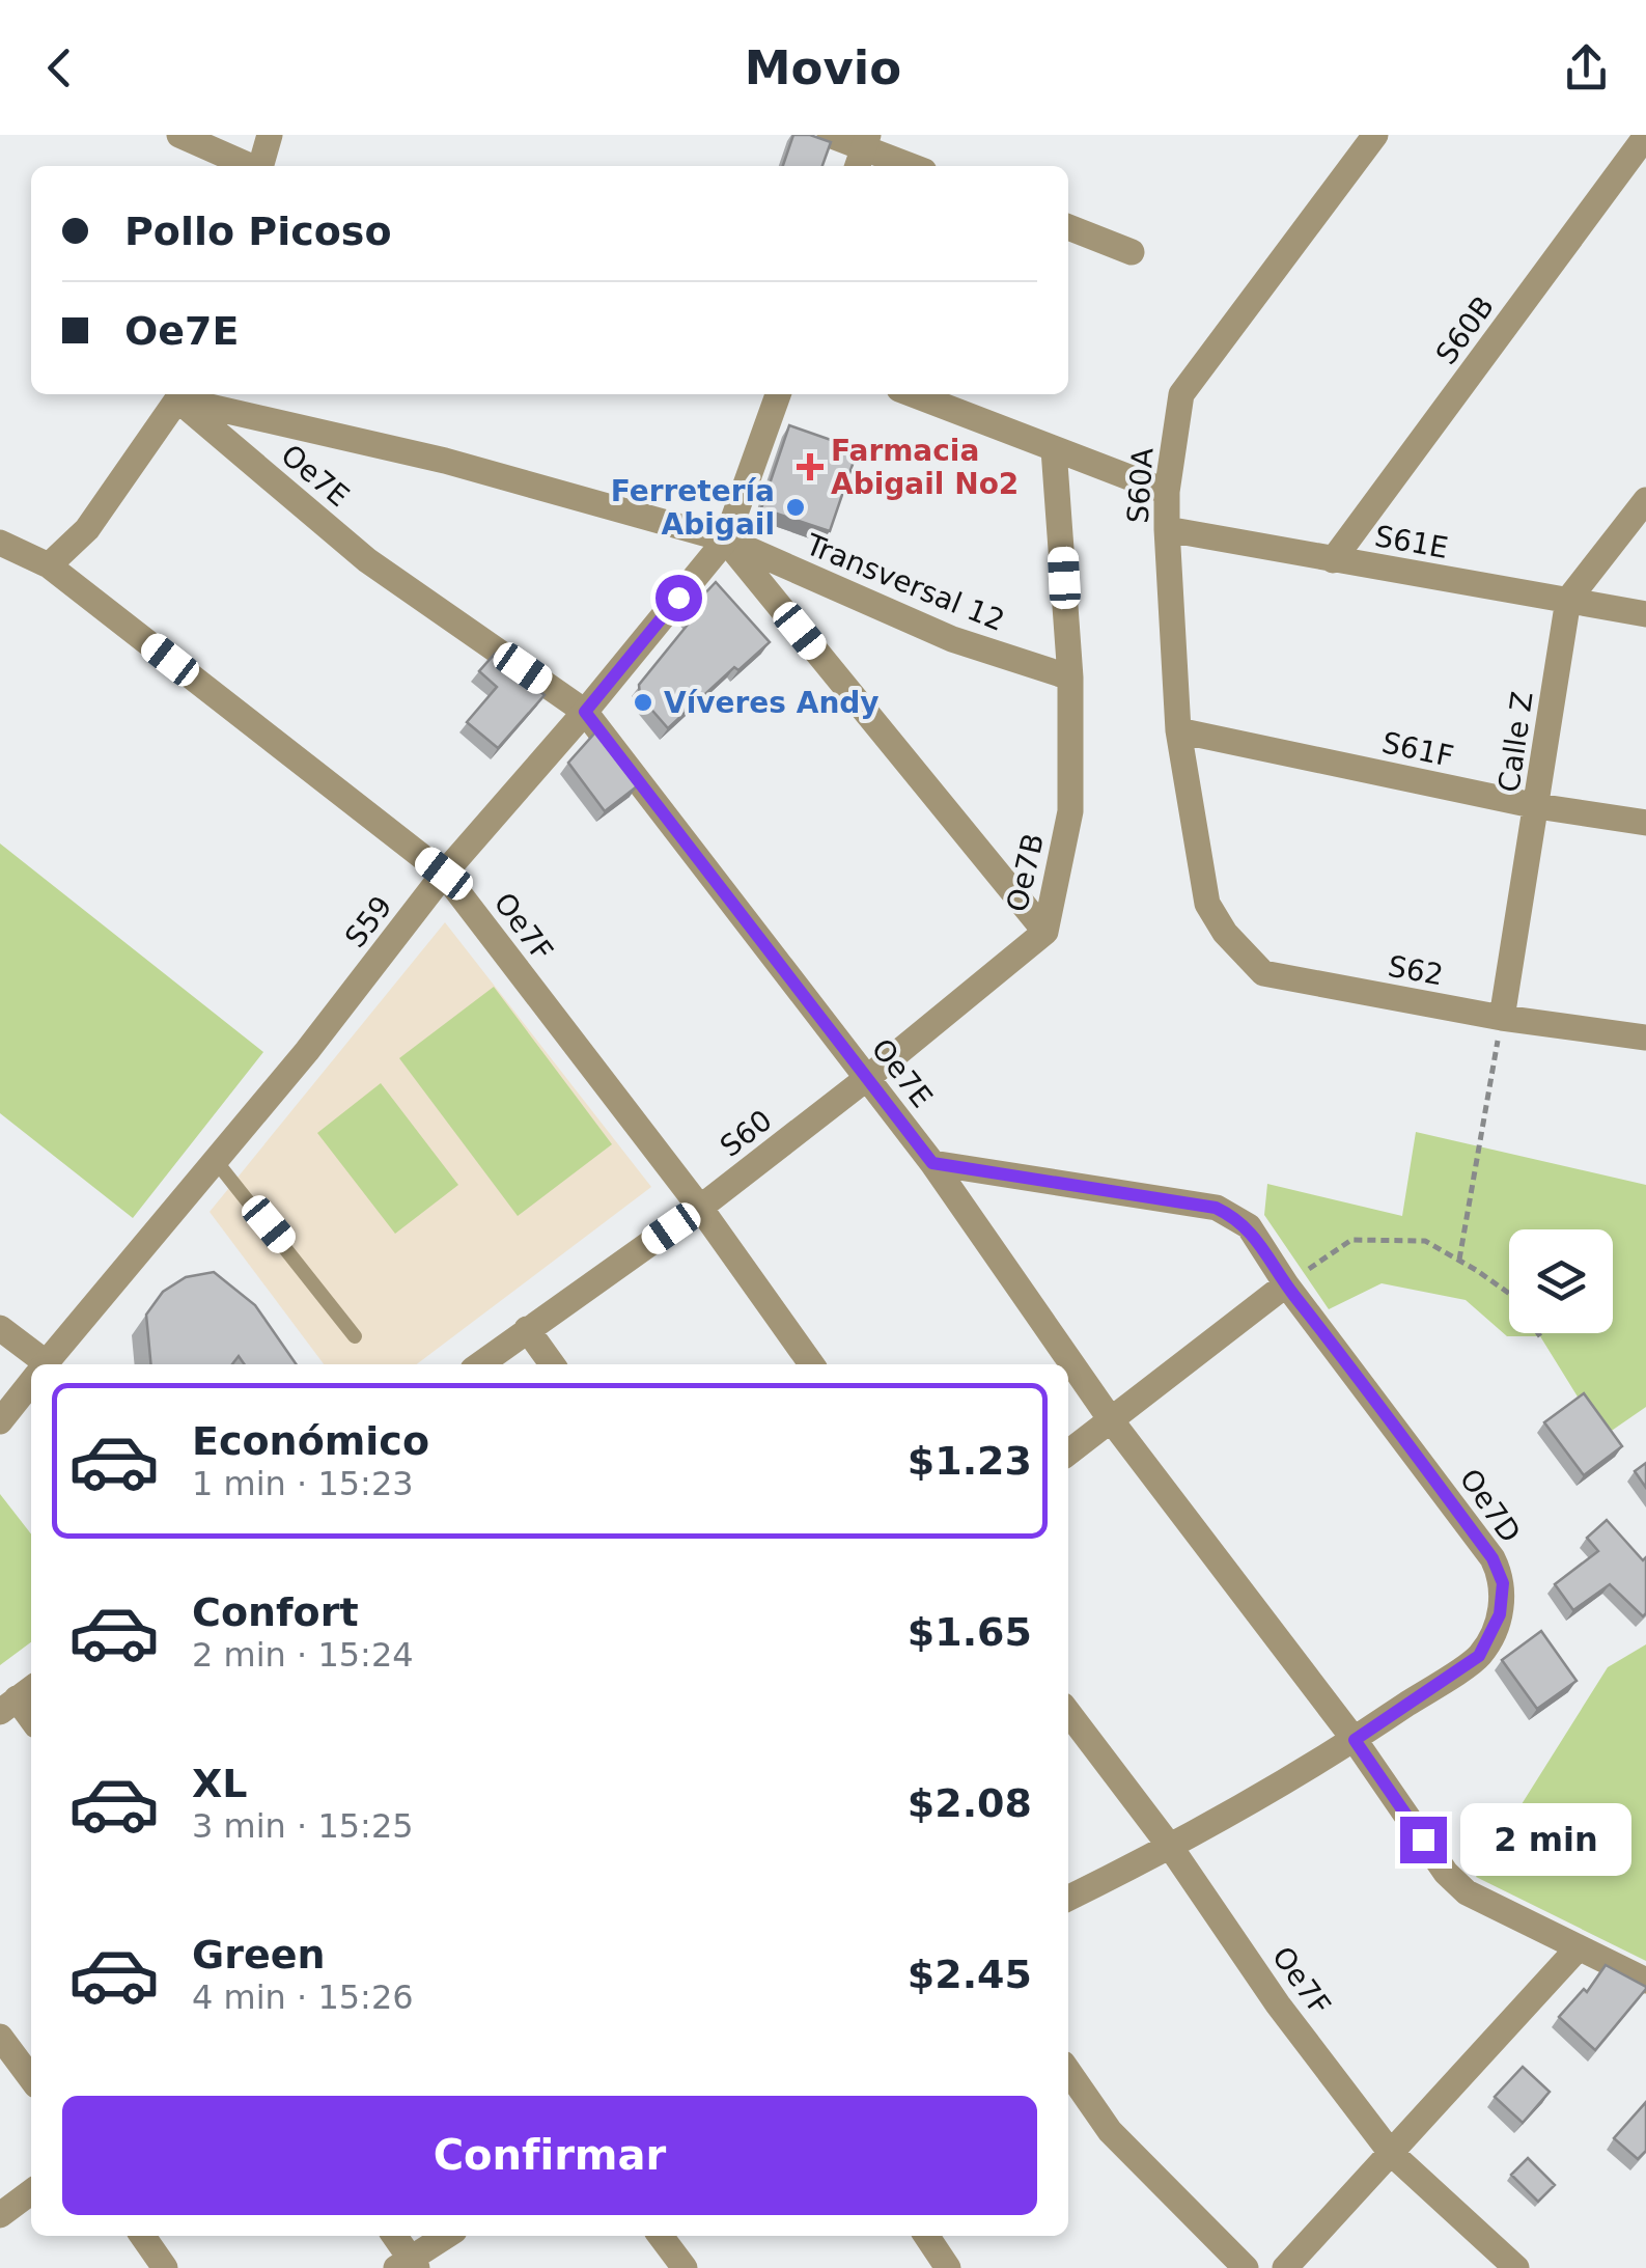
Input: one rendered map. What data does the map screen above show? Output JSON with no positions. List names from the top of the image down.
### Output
{
  "streets": {
    "street": [
      "S60B",
      "Oe7E",
      "S60A",
      "S61E",
      "Transversal 12",
      "Calle Z",
      "S61F",
      "Oe7B",
      "S59",
      "Oe7F",
      "S62",
      "S60",
      "Oe7D"
    ]
  },
  "crossings": [
    ["S60B", "S61E"],
    ["Oe7E", "Transversal 12"],
    ["Oe7E", "S59"],
    ["Oe7E", "S60"],
    ["Oe7E", "Oe7D"],
    ["S60A", "S61E"],
    ["S60A", "S61F"],
    ["S60A", "S62"],
    ["S61E", "Calle Z"],
    ["Transversal 12", "Oe7B"],
    ["Transversal 12", "S59"],
    ["Calle Z", "S61F"],
    ["Calle Z", "S62"],
    ["Oe7B", "S59"],
    ["Oe7B", "S60"],
    ["S59", "Oe7F"],
    ["Oe7F", "S60"]
  ],
  "places": {
    "health": ["Farmacia Abigail No2"],
    "other": ["Ferretería Abigail", "Víveres Andy"]
  },
  "page": {
    "header": "Movio",
    "banner": ["Pollo Picoso", "Oe7E"],
    "list": [
      {
        "name": "Económico",
        "note": "1 min · 15:23",
        "value": "$1.23"
      },
      {
        "name": "Confort",
        "note": "2 min · 15:24",
        "value": "$1.65"
      },
      {
        "name": "XL",
        "note": "3 min · 15:25",
        "value": "$2.08"
      },
      {
        "name": "Green",
        "note": "4 min · 15:26",
        "value": "$2.45"
      }
    ],
    "bubble": "2 min",
    "buttons": "Confirmar"
  }
}
